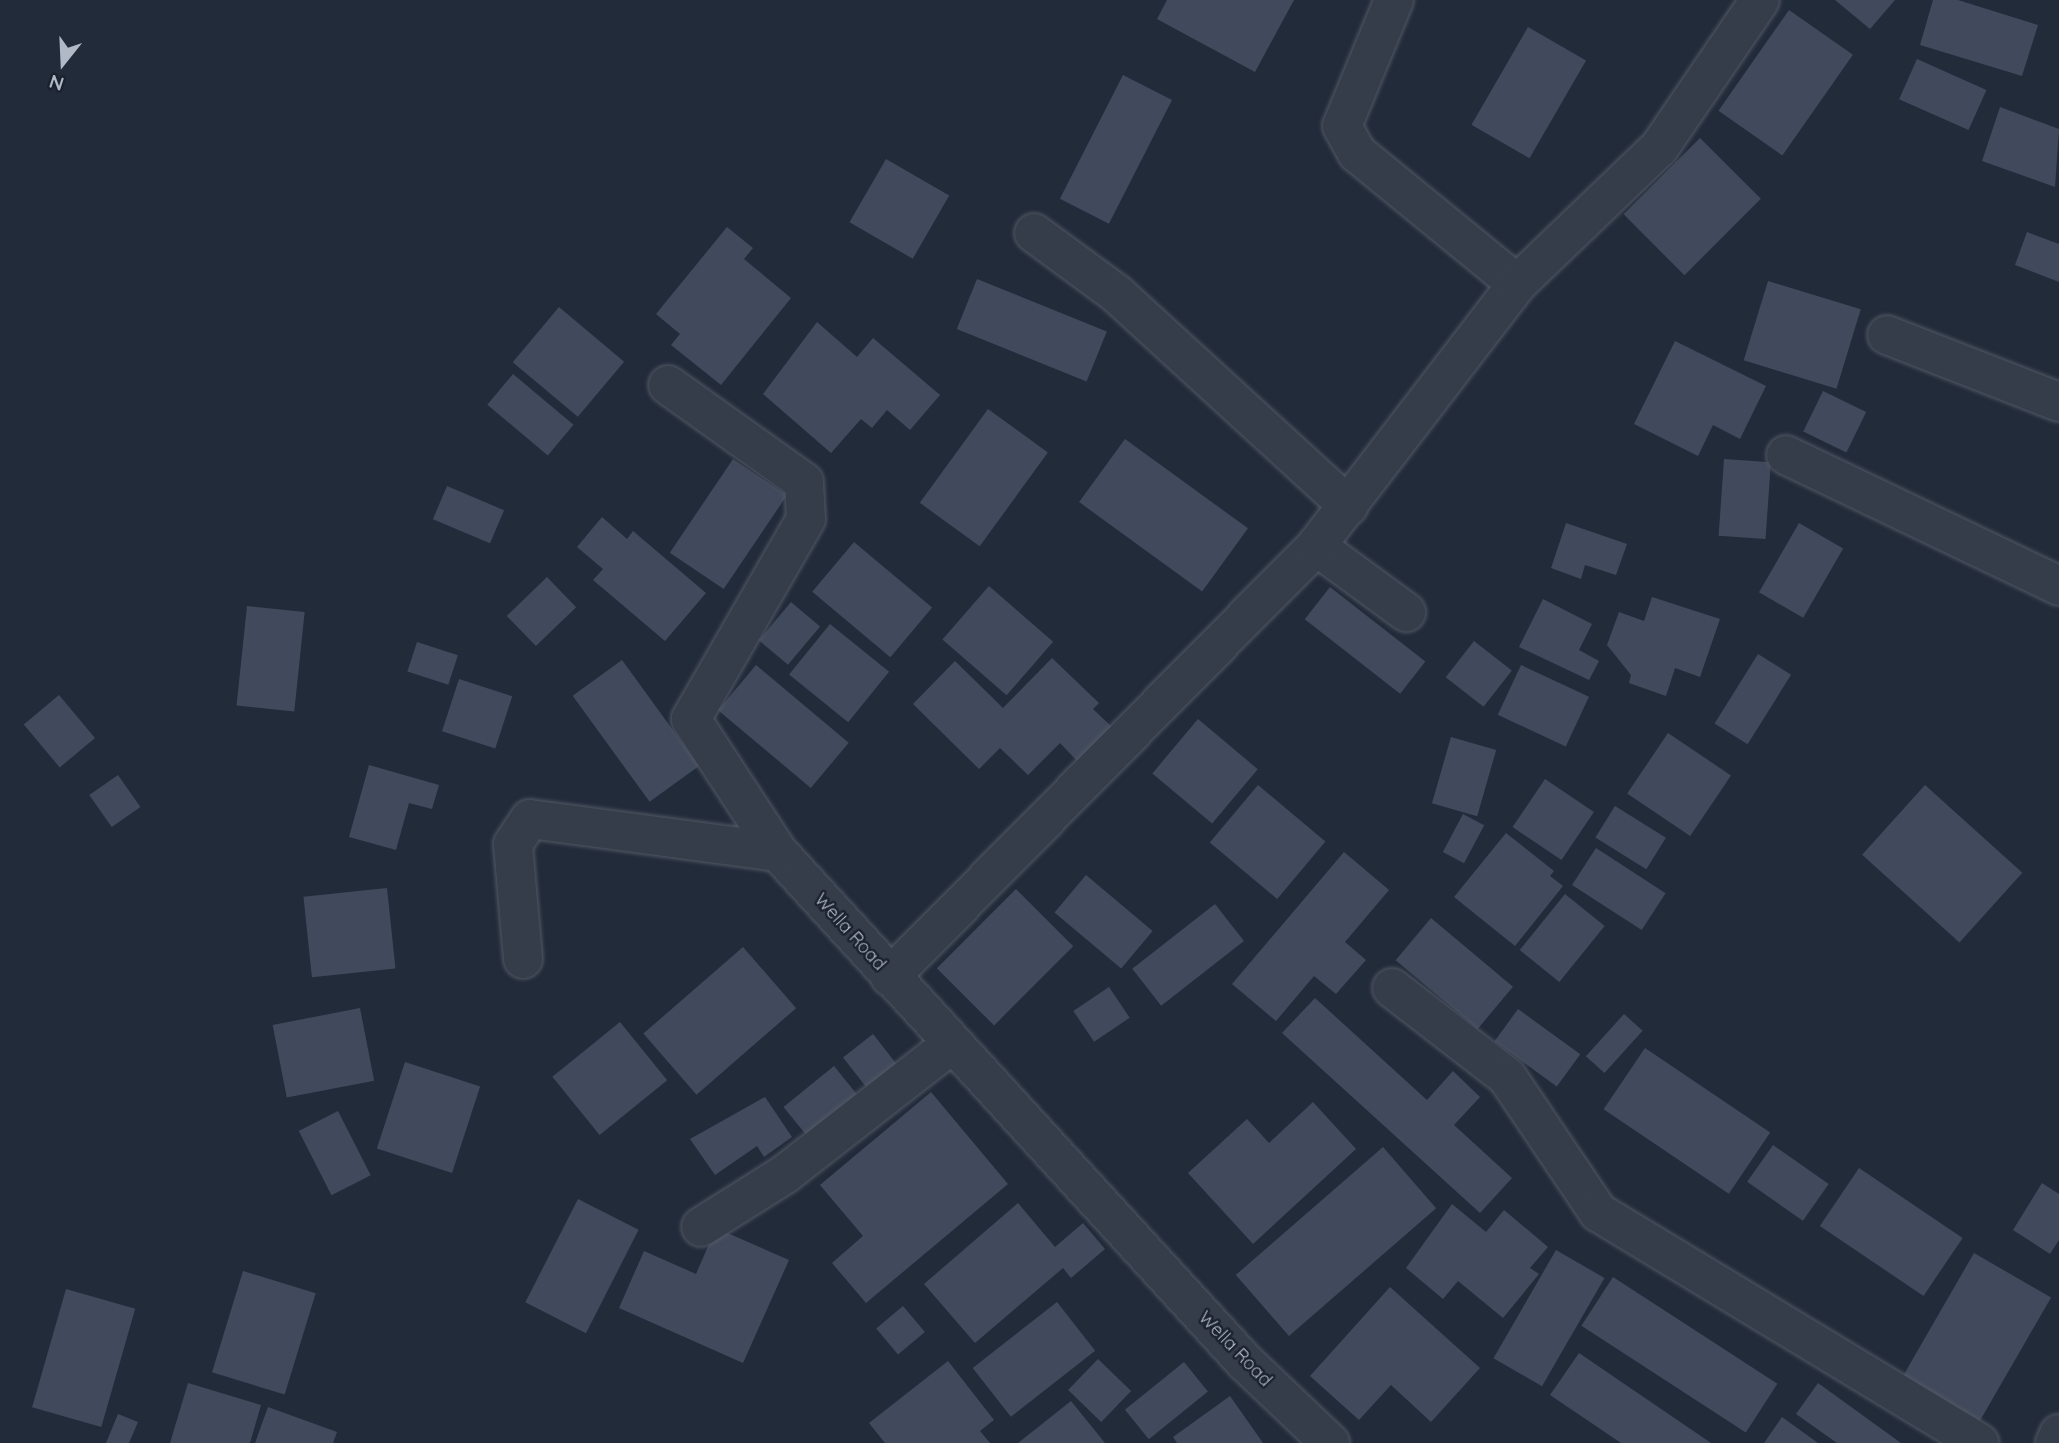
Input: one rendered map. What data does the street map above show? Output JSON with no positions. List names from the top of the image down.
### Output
{
  "streets": {
    "street": ["Wella Road"]
  },
  "north": "bottom"
}
